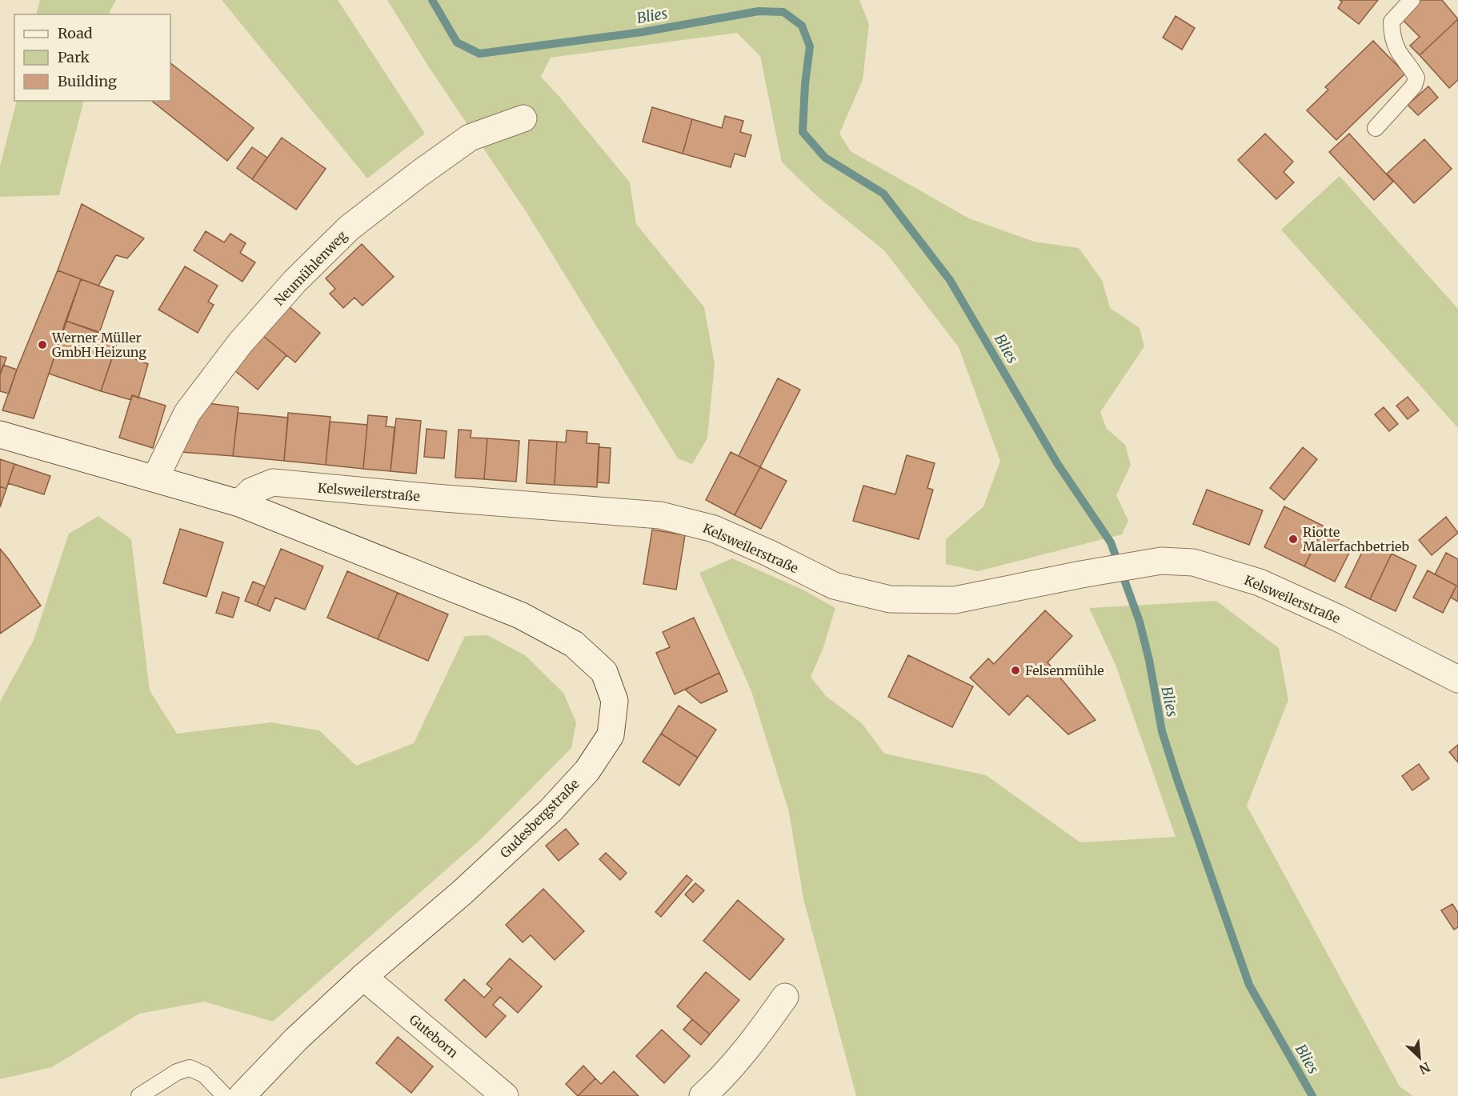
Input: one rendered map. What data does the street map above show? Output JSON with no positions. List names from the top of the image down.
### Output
{
  "streets": {
    "street": [
      "Neumühlenweg",
      "Kelsweilerstraße",
      "Gudesbergstraße",
      "Guteborn"
    ]
  },
  "crossings": [
    ["Kelsweilerstraße", "Gudesbergstraße"],
    ["Gudesbergstraße", "Guteborn"]
  ],
  "water": ["Blies"],
  "places": ["Werner Müller GmbH Heizung", "Riotte Malerfachbetrieb", "Felsenmühle"],
  "legend": ["Road", "Park", "Building"],
  "north": "bottom right"
}
